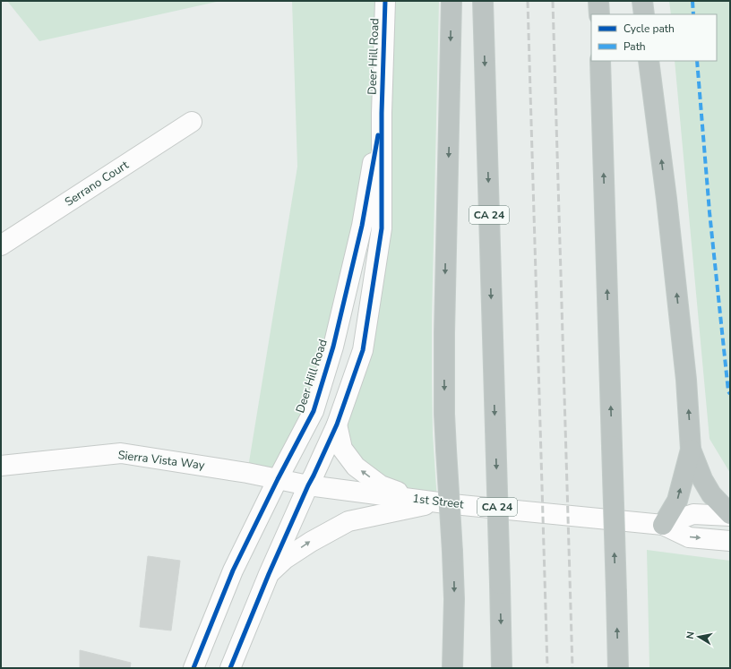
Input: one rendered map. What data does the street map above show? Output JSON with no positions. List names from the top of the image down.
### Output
{
  "streets": {
    "highway": ["CA 24"],
    "street": [
      "Deer Hill Road",
      "Serrano Court",
      "Sierra Vista Way",
      "1st Street"
    ]
  },
  "crossings": [
    ["Deer Hill Road", "Sierra Vista Way"],
    ["Deer Hill Road", "1st Street"],
    ["Sierra Vista Way", "1st Street"]
  ],
  "legend": ["Cycle path", "Path"],
  "north": "left"
}
